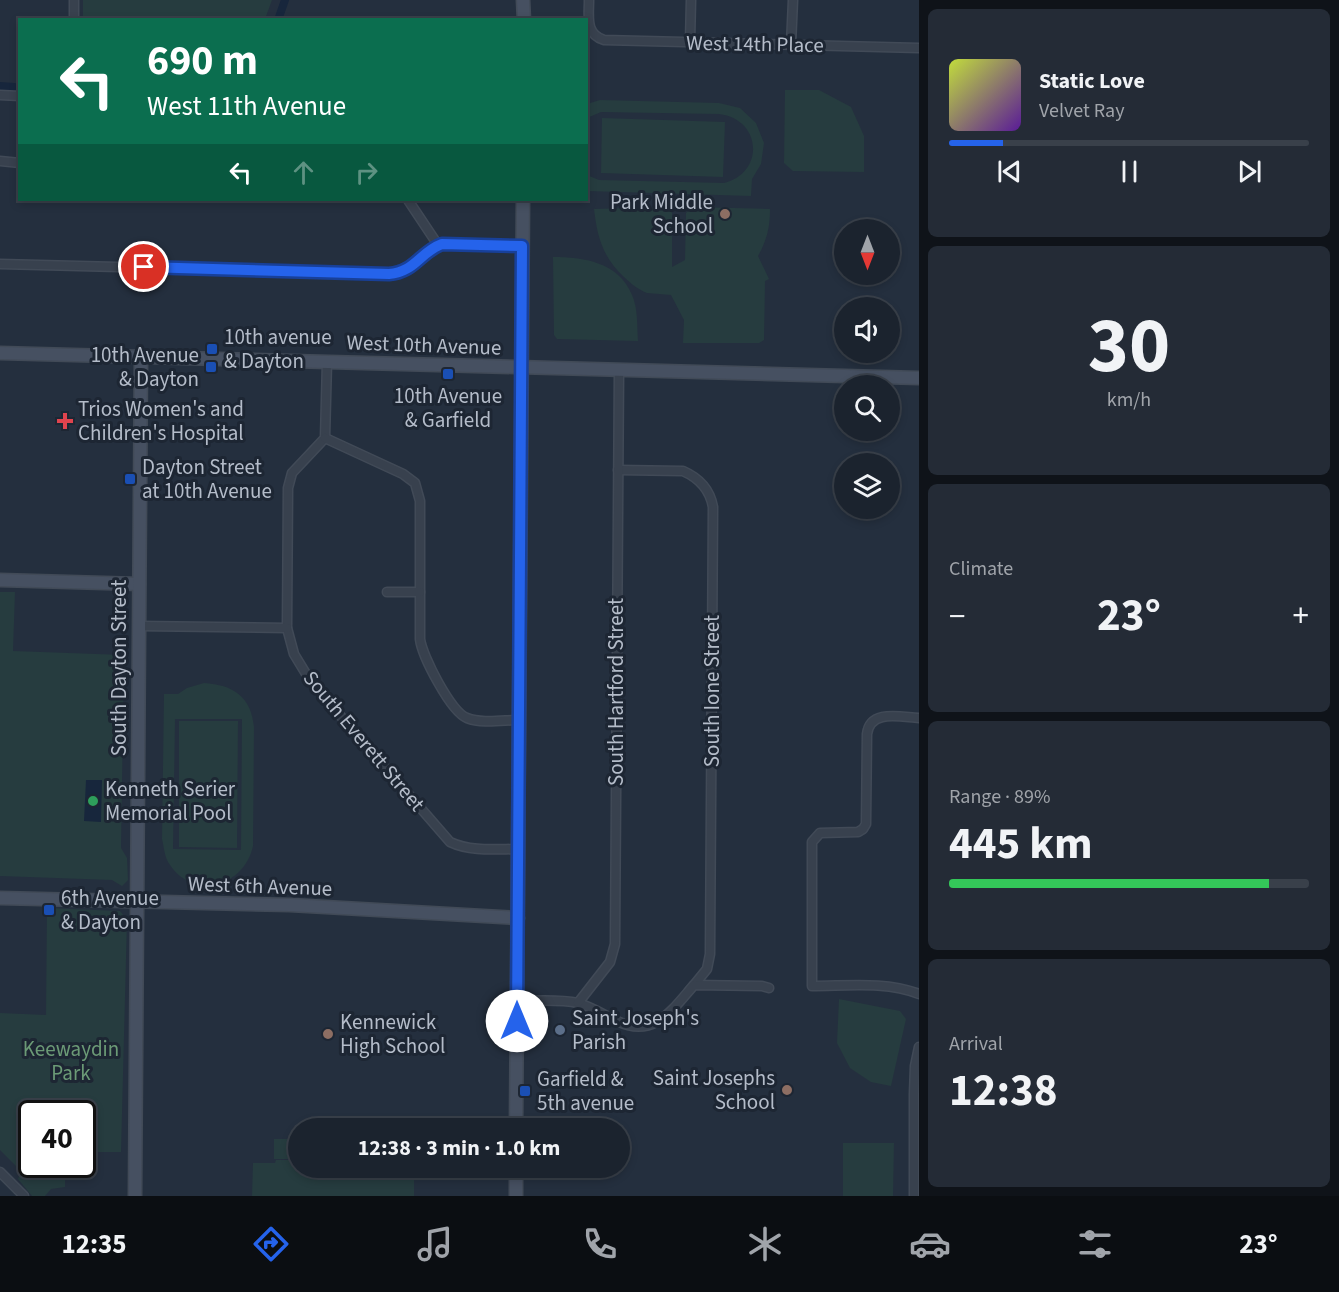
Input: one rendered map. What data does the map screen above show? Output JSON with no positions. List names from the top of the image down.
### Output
{
  "streets": {
    "street": [
      "West 14th Place",
      "West 10th Avenue",
      "South Dayton Street",
      "South Ione Street",
      "South Hartford Street",
      "South Everett Street",
      "West 6th Avenue"
    ]
  },
  "crossings": [
    ["West 10th Avenue", "South Dayton Street"],
    ["West 10th Avenue", "South Hartford Street"],
    ["South Dayton Street", "West 6th Avenue"],
    ["South Ione Street", "South Hartford Street"]
  ],
  "parks": ["Keewaydin Park"],
  "places": {
    "other": [
      "Park Middle School",
      "Kenneth Serier Memorial Pool",
      "Saint Joseph's Parish",
      "Kennewick High School",
      "Saint Josephs School"
    ],
    "transit": [
      "10th avenue & Dayton",
      "10th Avenue & Dayton",
      "10th Avenue & Garfield",
      "Dayton Street at 10th Avenue",
      "6th Avenue & Dayton",
      "Garfield & 5th avenue"
    ],
    "health": ["Trios Women's and Children's Hospital"]
  },
  "north": "bottom",
  "page": {
    "turn": ["690 m", "West 11th Avenue"],
    "song": ["Static Love", "Velvet Ray"],
    "tile": [
      ["30", "km/h"],
      "Climate",
      ["Range · 89%", "445 km"],
      ["Arrival", "12:38"]
    ],
    "heat": ["−", "23°", "+"],
    "limit": "40",
    "trip": "12:38 · 3 min · 1.0 km",
    "tabs": ["12:35", "23°"]
  }
}
